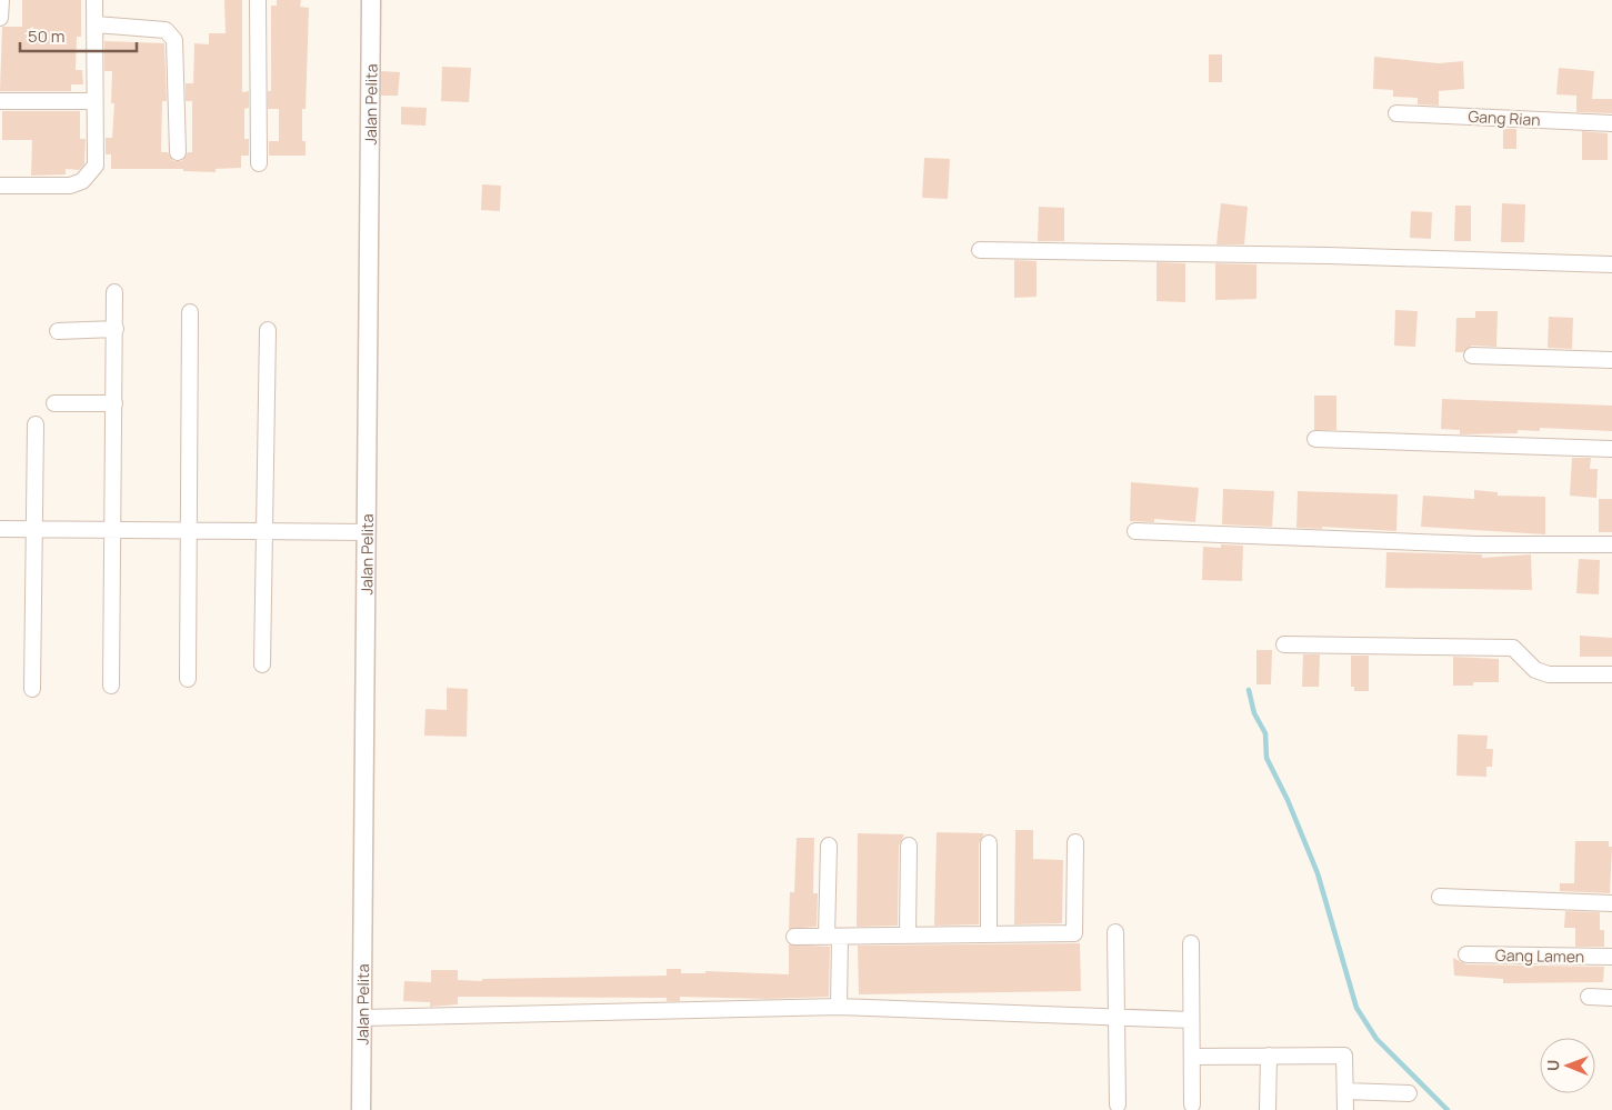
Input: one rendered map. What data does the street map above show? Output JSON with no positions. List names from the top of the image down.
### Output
{
  "streets": {
    "street": ["Jalan Pelita", "Gang Rian", "Gang Lamen"]
  },
  "scale_bar": "50 m",
  "north": "left"
}
